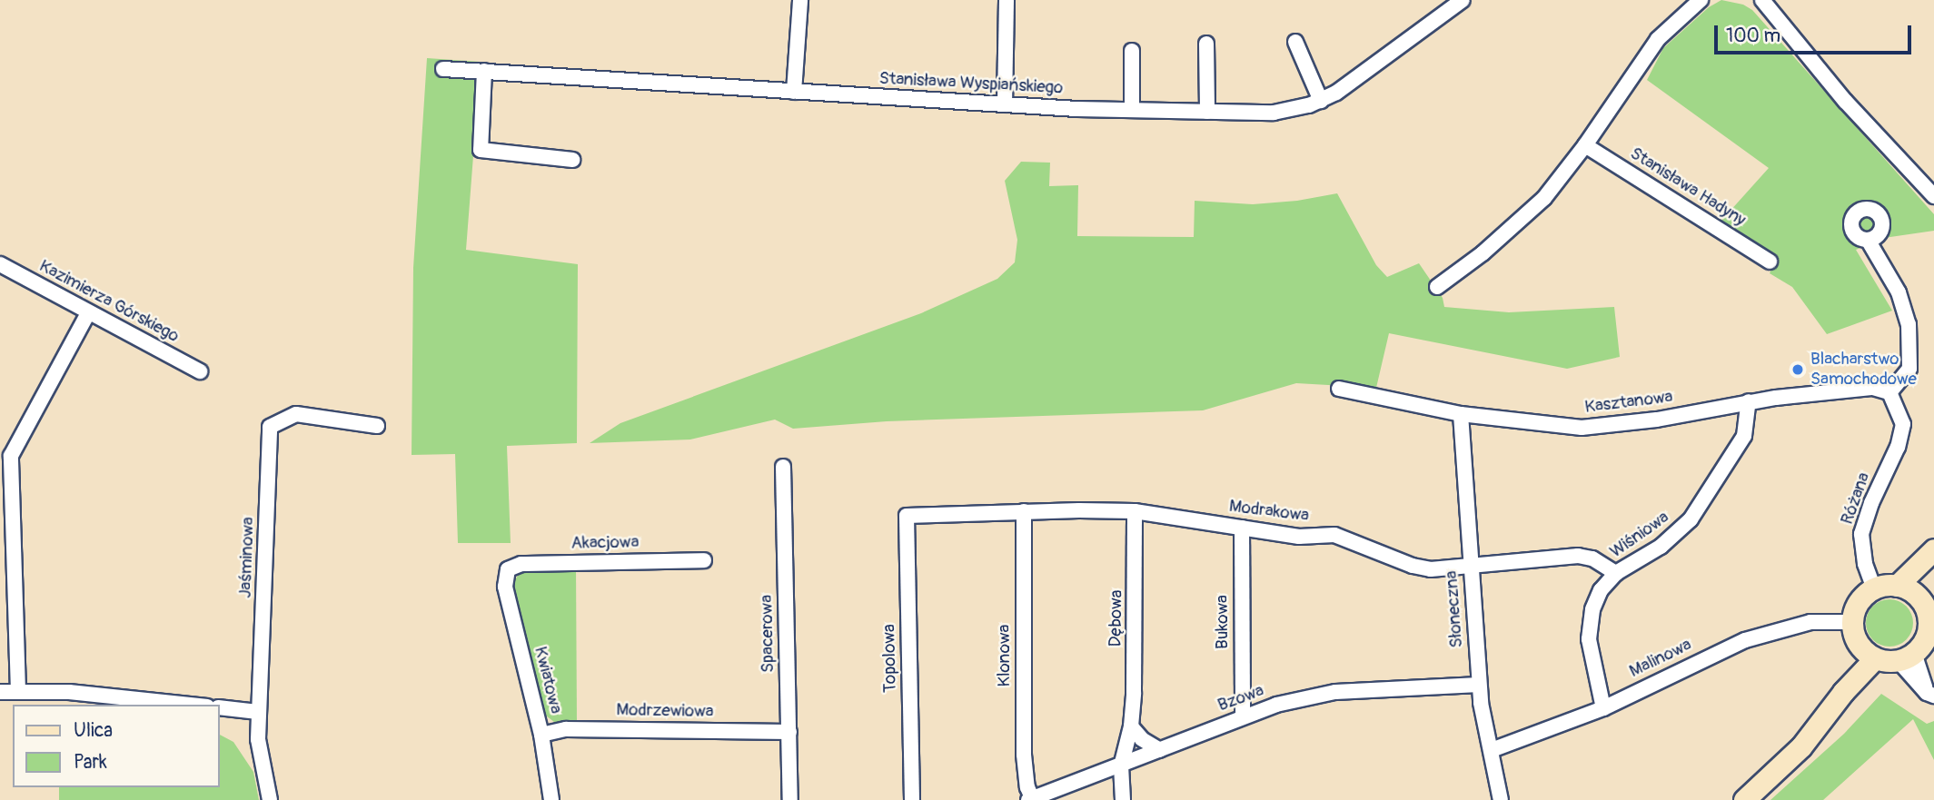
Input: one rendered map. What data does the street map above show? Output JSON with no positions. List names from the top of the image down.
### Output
{
  "streets": {
    "street": [
      "Stanisława Wyspiańskiego",
      "Stanisława Hadyny",
      "Kazimierza Górskiego",
      "Kasztanowa",
      "Różana",
      "Modrakowa",
      "Wiśniowa",
      "Akacjowa",
      "Jaśminowa",
      "Słoneczna",
      "Dębowa",
      "Bukowa",
      "Spacerowa",
      "Klonowa",
      "Topolowa",
      "Malinowa",
      "Kwiatowa",
      "Bzowa",
      "Modrzewiowa"
    ]
  },
  "crossings": [
    ["Kasztanowa", "Różana"],
    ["Kasztanowa", "Wiśniowa"],
    ["Kasztanowa", "Słoneczna"],
    ["Różana", "Malinowa"],
    ["Modrakowa", "Wiśniowa"],
    ["Modrakowa", "Słoneczna"],
    ["Modrakowa", "Dębowa"],
    ["Modrakowa", "Bukowa"],
    ["Modrakowa", "Klonowa"],
    ["Modrakowa", "Topolowa"],
    ["Wiśniowa", "Malinowa"],
    ["Akacjowa", "Kwiatowa"],
    ["Słoneczna", "Malinowa"],
    ["Słoneczna", "Bzowa"],
    ["Dębowa", "Bzowa"],
    ["Bukowa", "Bzowa"],
    ["Spacerowa", "Modrzewiowa"],
    ["Klonowa", "Bzowa"],
    ["Kwiatowa", "Modrzewiowa"]
  ],
  "places": ["Blacharstwo Samochodowe"],
  "legend": ["Ulica", "Park"],
  "scale_bar": "100 m"
}
